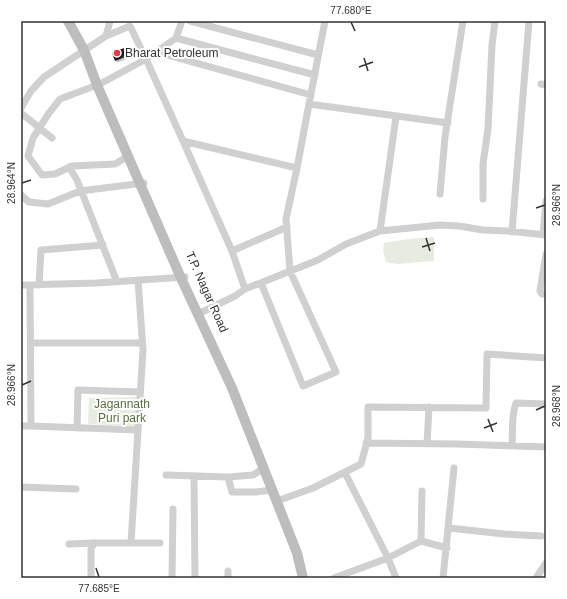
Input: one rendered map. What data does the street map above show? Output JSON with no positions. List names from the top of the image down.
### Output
{
  "streets": {
    "main road": ["T.P. Nagar Road"]
  },
  "parks": ["Jagannath Puri park"],
  "places": ["Bharat Petroleum"],
  "coordinates": [
    "77.680°E",
    "28.964°N",
    "28.966°N",
    "28.968°N",
    "77.685°E"
  ]
}
